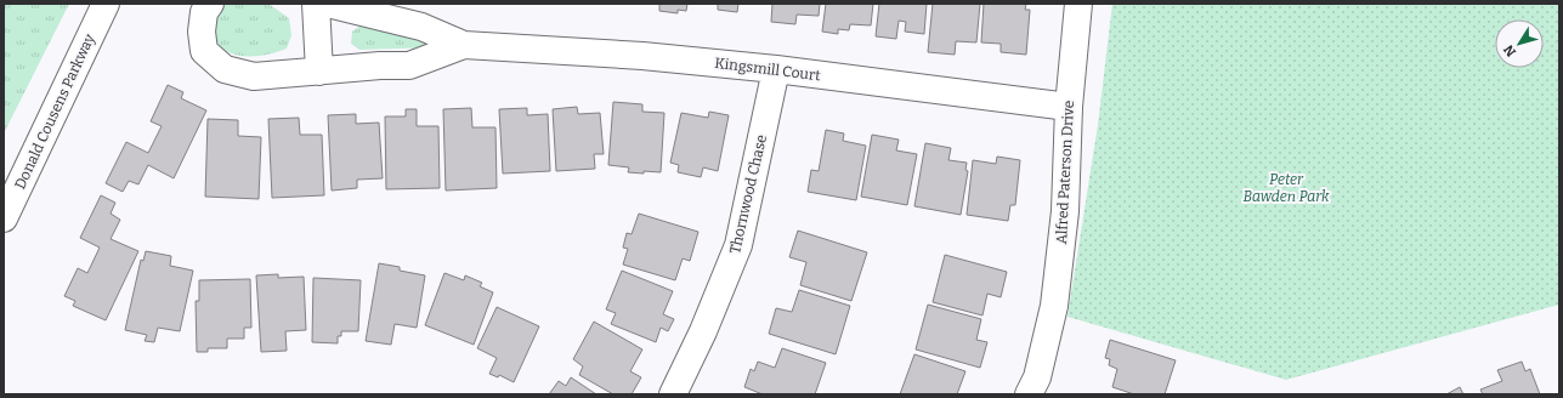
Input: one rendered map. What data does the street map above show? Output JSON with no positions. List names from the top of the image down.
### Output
{
  "streets": {
    "street": [
      "Kingsmill Court",
      "Donald Cousens Parkway",
      "Alfred Paterson Drive",
      "Thornwood Chase"
    ]
  },
  "crossings": [
    ["Kingsmill Court", "Alfred Paterson Drive"],
    ["Kingsmill Court", "Thornwood Chase"]
  ],
  "parks": ["Peter Bawden Park"],
  "north": "bottom left"
}
